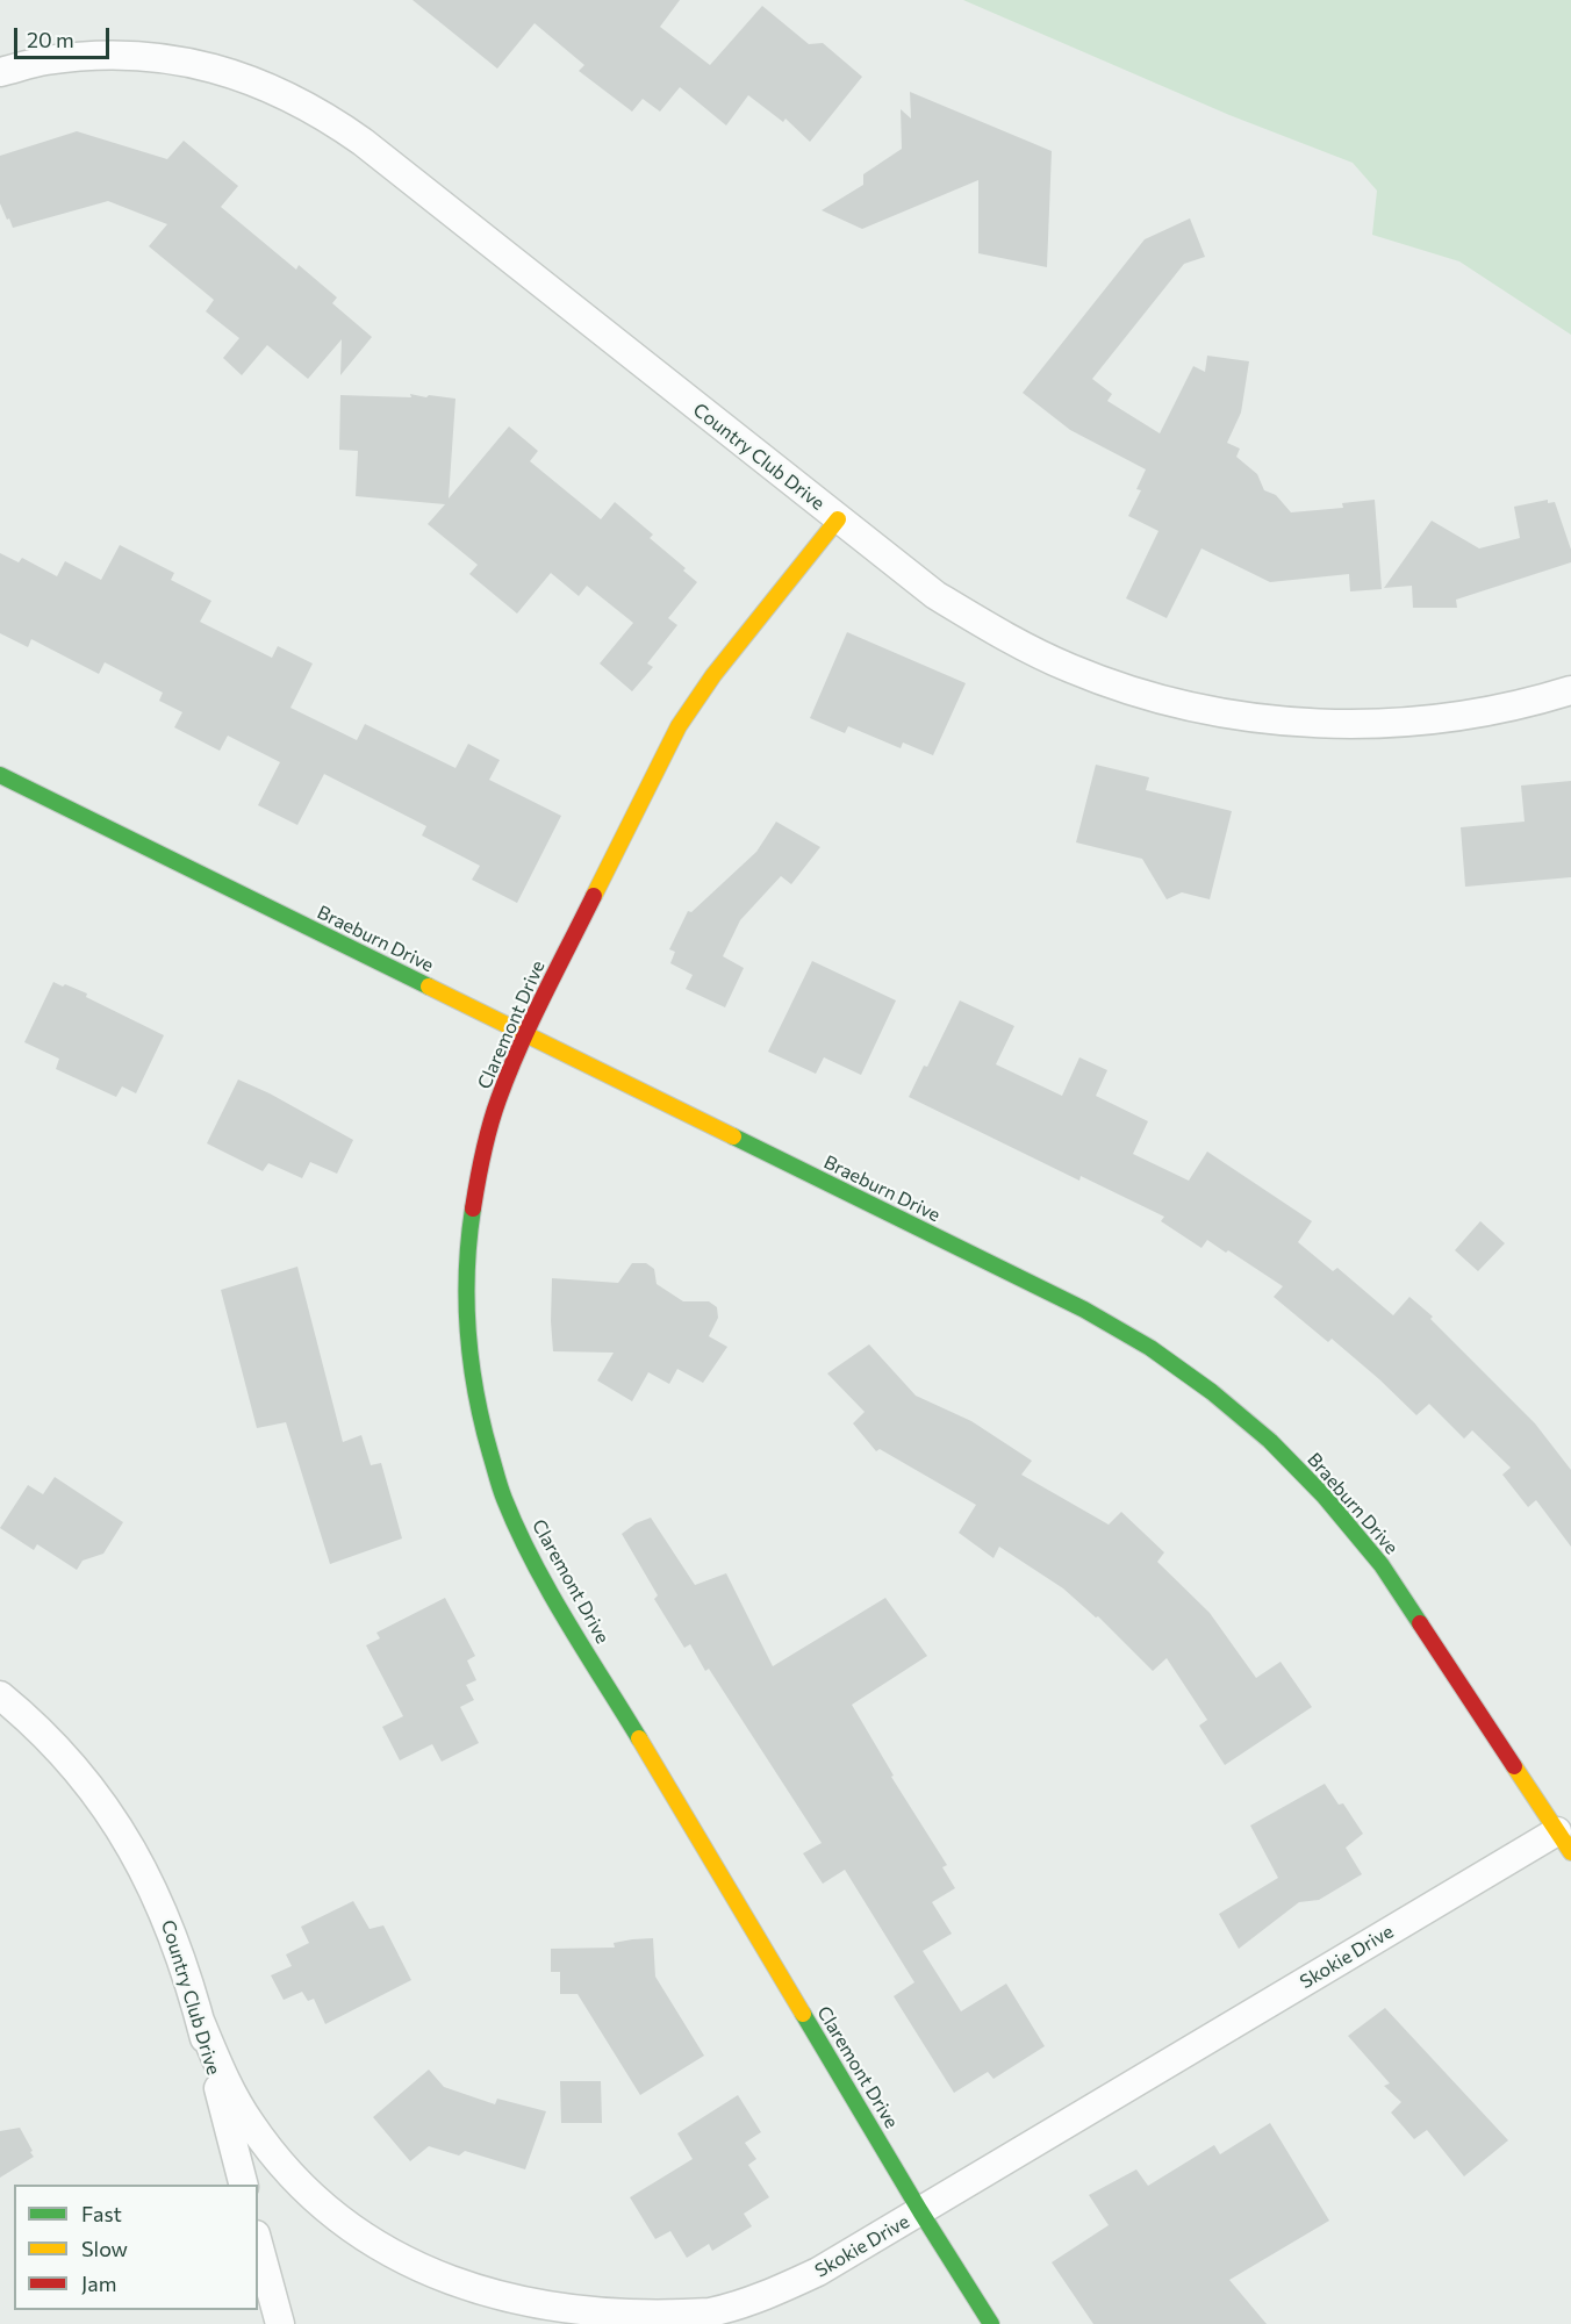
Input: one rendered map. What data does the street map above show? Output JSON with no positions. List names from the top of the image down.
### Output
{
  "streets": {
    "street": [
      "Country Club Drive",
      "Braeburn Drive",
      "Claremont Drive",
      "Skokie Drive"
    ]
  },
  "crossings": [
    ["Country Club Drive", "Claremont Drive"],
    ["Country Club Drive", "Skokie Drive"],
    ["Braeburn Drive", "Claremont Drive"],
    ["Braeburn Drive", "Skokie Drive"],
    ["Claremont Drive", "Skokie Drive"]
  ],
  "legend": ["Fast", "Slow", "Jam"],
  "scale_bar": "20 m"
}
